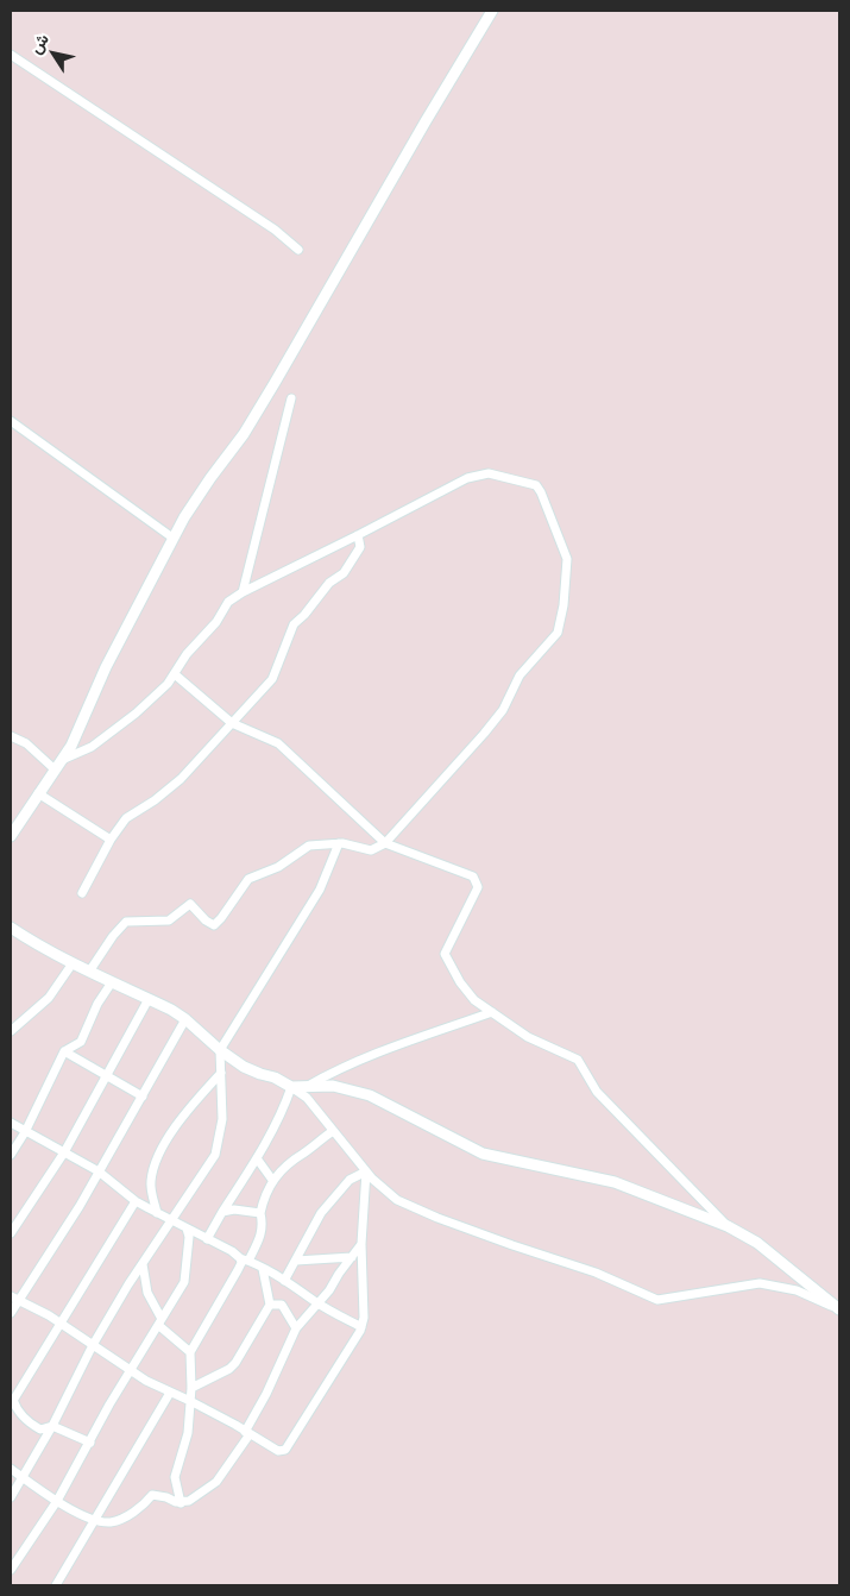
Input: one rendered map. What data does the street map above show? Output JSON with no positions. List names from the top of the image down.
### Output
{
  "north": "top left"
}
